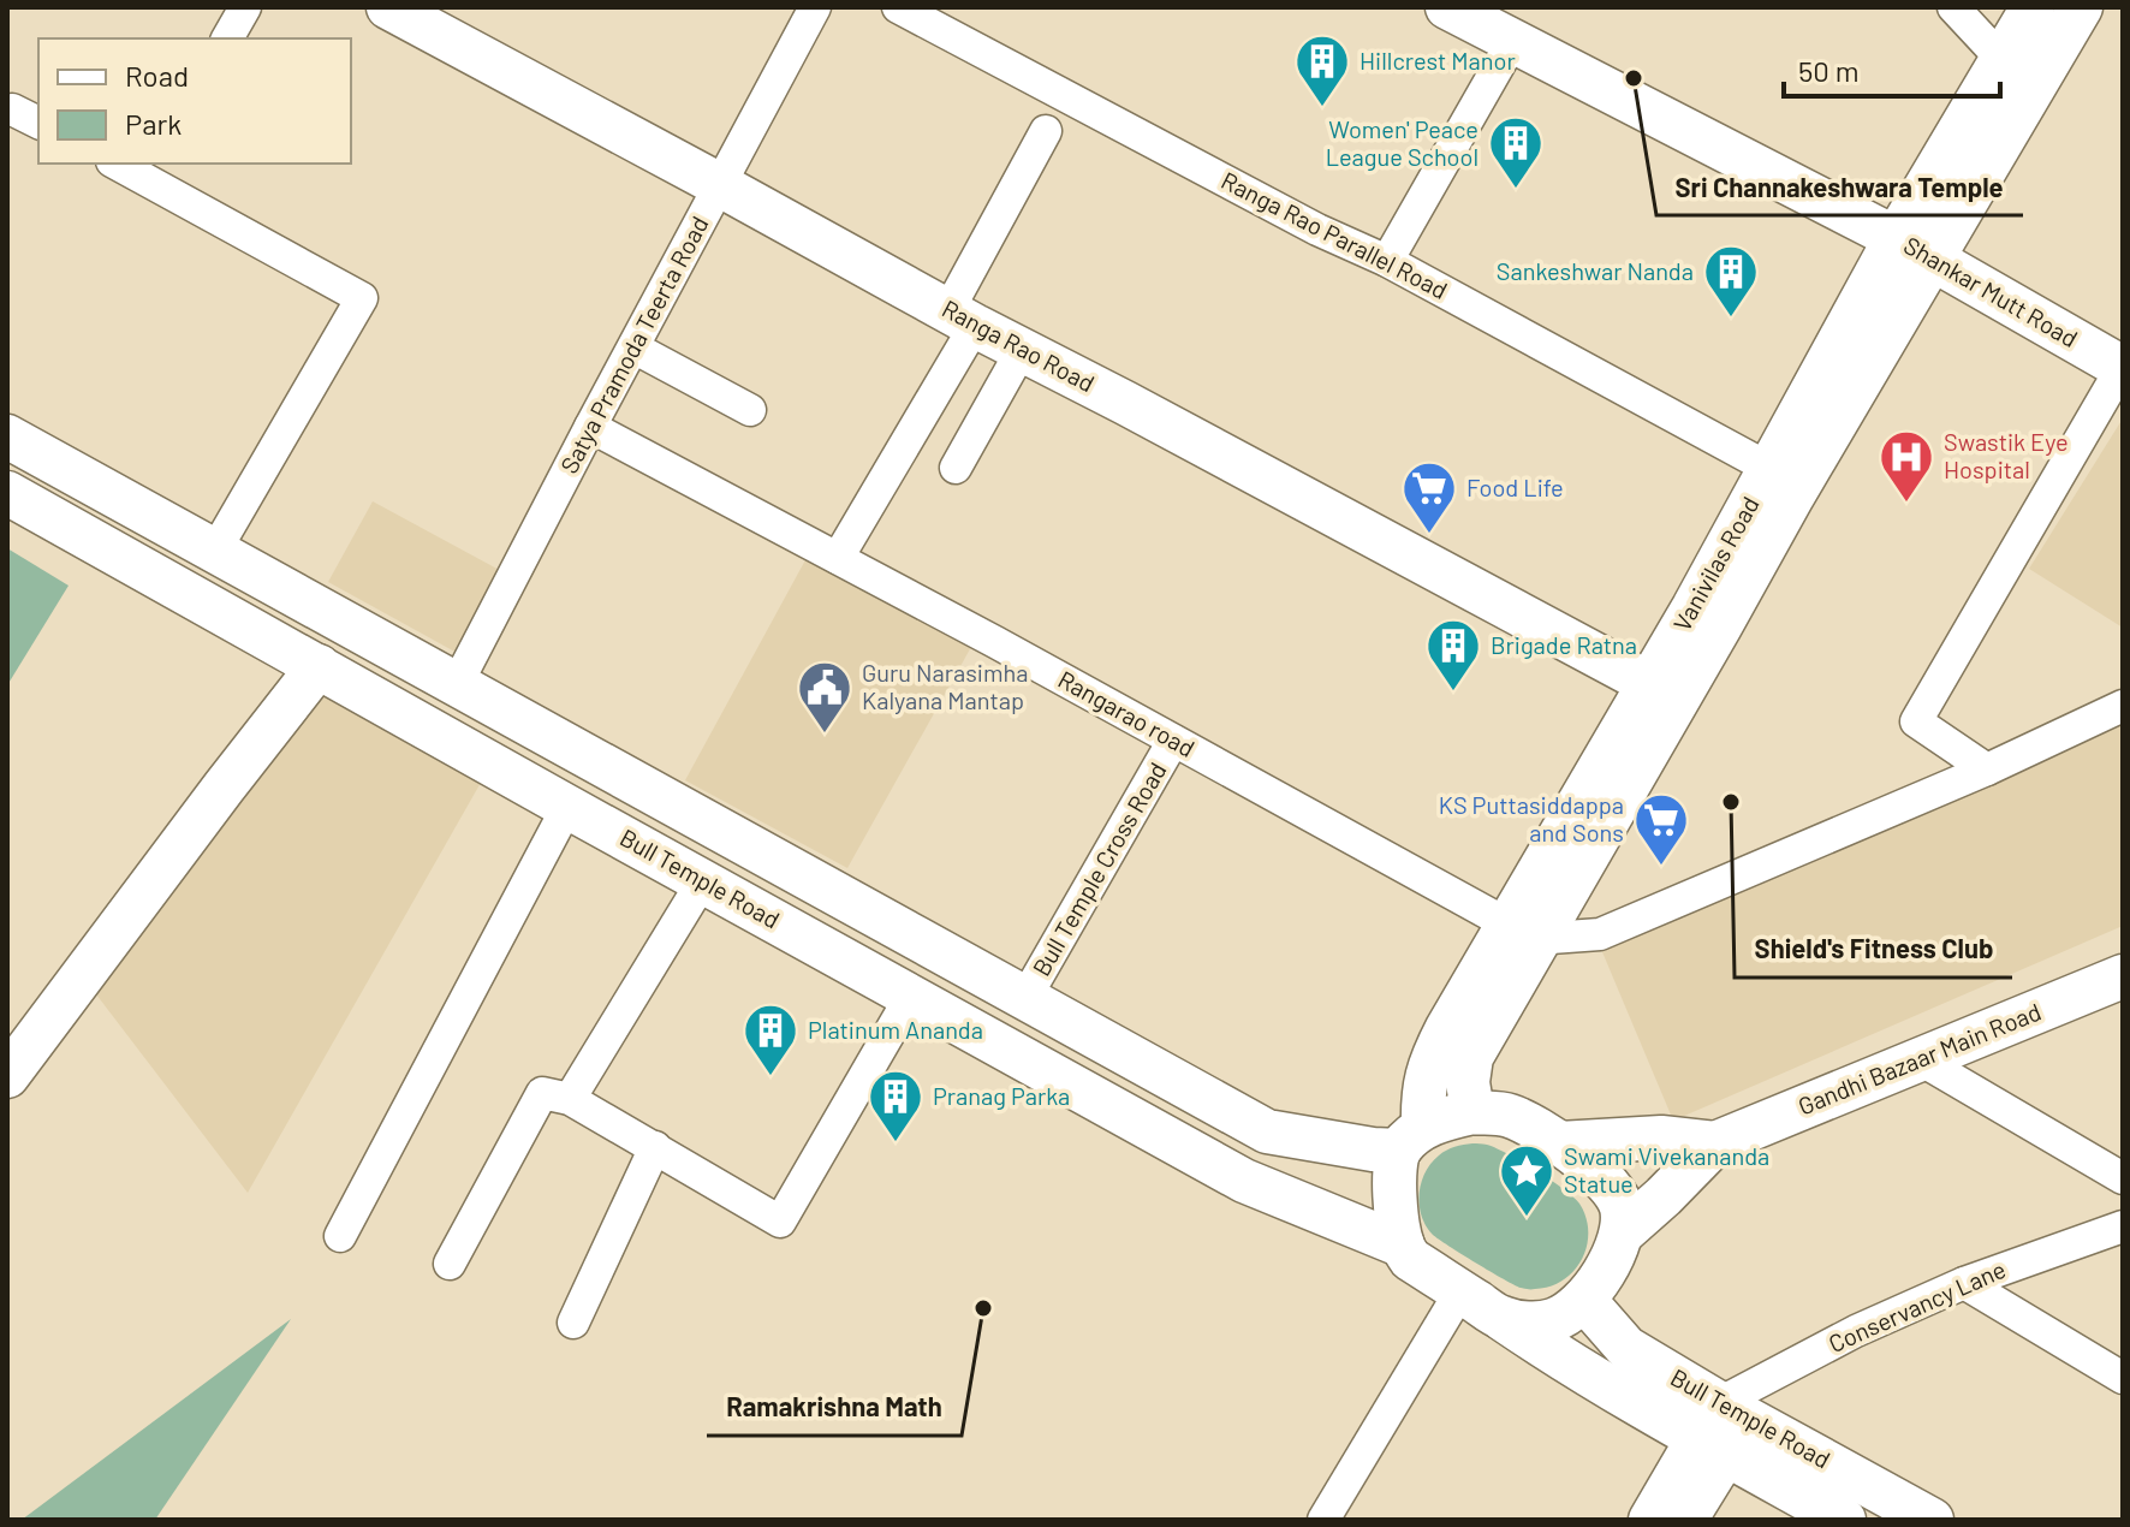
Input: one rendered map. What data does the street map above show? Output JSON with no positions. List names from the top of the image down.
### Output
{
  "streets": {
    "main road": [
      "Shankar Mutt Road",
      "Ranga Rao Road",
      "Vanivilas Road",
      "Bull Temple Road",
      "Gandhi Bazaar Main Road"
    ],
    "street": [
      "Ranga Rao Parallel Road",
      "Satya Pramoda Teerta Road",
      "Rangarao road",
      "Bull Temple Cross Road",
      "Conservancy Lane"
    ]
  },
  "crossings": [
    ["Ranga Rao Parallel Road", "Vanivilas Road"],
    ["Shankar Mutt Road", "Vanivilas Road"],
    ["Satya Pramoda Teerta Road", "Ranga Rao Road"],
    ["Satya Pramoda Teerta Road", "Rangarao road"],
    ["Ranga Rao Road", "Vanivilas Road"],
    ["Vanivilas Road", "Rangarao road"],
    ["Vanivilas Road", "Bull Temple Road"],
    ["Rangarao road", "Bull Temple Cross Road"],
    ["Bull Temple Road", "Conservancy Lane"]
  ],
  "places": {
    "other": ["Sri Channakeshwara Temple", "Shield's Fitness Club", "Ramakrishna Math"],
    "building": [
      "Hillcrest Manor",
      "Women' Peace League School",
      "Sankeshwar Nanda",
      "Brigade Ratna",
      "Platinum Ananda",
      "Pranag Parka"
    ],
    "hospital": ["Swastik Eye Hospital"],
    "supermarket": ["Food Life", "KS Puttasiddappa and Sons"],
    "public building": ["Guru Narasimha Kalyana Mantap"],
    "place": ["Swami Vivekananda Statue"]
  },
  "legend": ["Road", "Park"],
  "scale_bar": "50 m"
}
